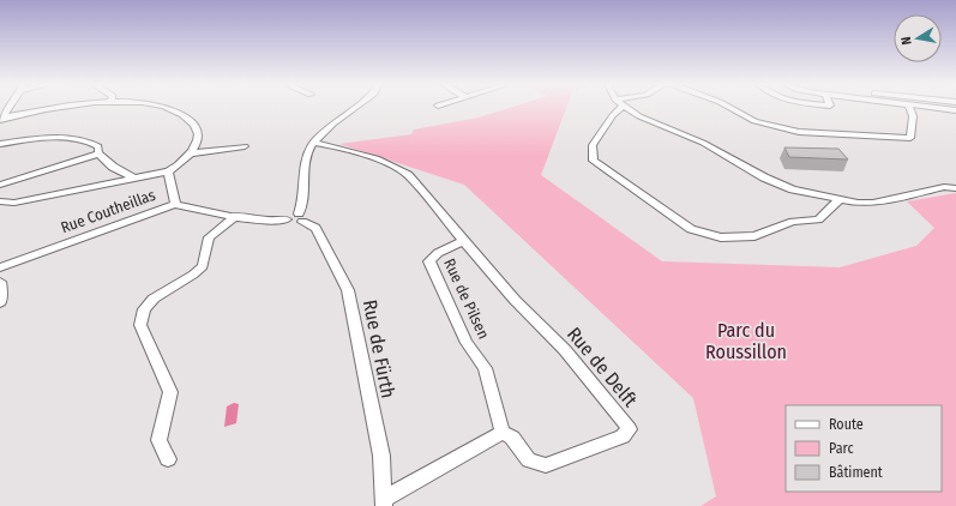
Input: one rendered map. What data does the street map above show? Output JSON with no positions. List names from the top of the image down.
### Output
{
  "streets": {
    "street": [
      "Rue Coutheillas",
      "Rue de Pilsen",
      "Rue de Fürth",
      "Rue de Delft"
    ]
  },
  "crossings": [
    ["Rue Coutheillas", "Rue de Fürth"],
    ["Rue de Pilsen", "Rue de Delft"]
  ],
  "parks": ["Parc du Roussillon"],
  "legend": ["Route", "Parc", "Bâtiment"],
  "north": "left"
}
